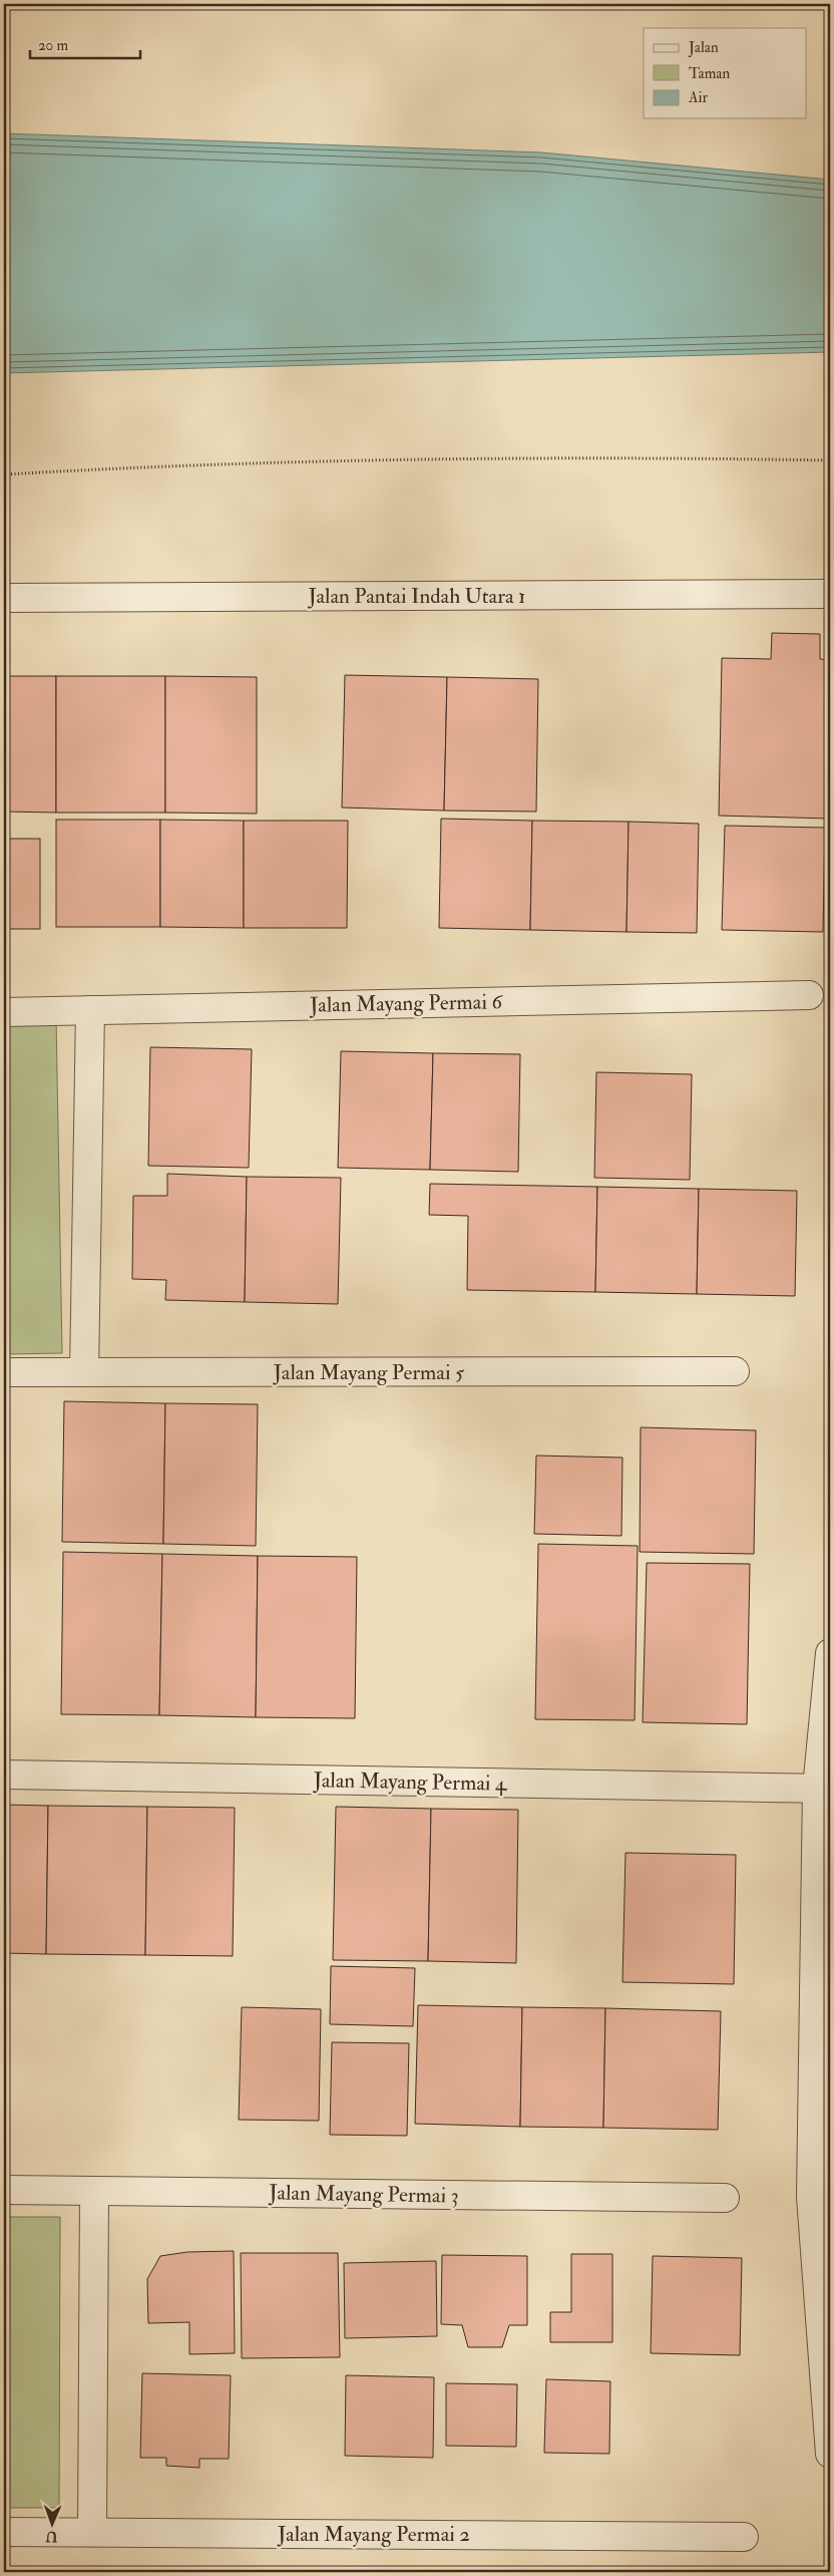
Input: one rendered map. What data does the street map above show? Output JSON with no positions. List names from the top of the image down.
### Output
{
  "streets": {
    "street": [
      "Jalan Pantai Indah Utara 1",
      "Jalan Mayang Permai 6",
      "Jalan Mayang Permai 5",
      "Jalan Mayang Permai 4",
      "Jalan Mayang Permai 3",
      "Jalan Mayang Permai 2"
    ]
  },
  "legend": ["Jalan", "Taman", "Air"],
  "scale_bar": "20 m",
  "north": "bottom"
}
